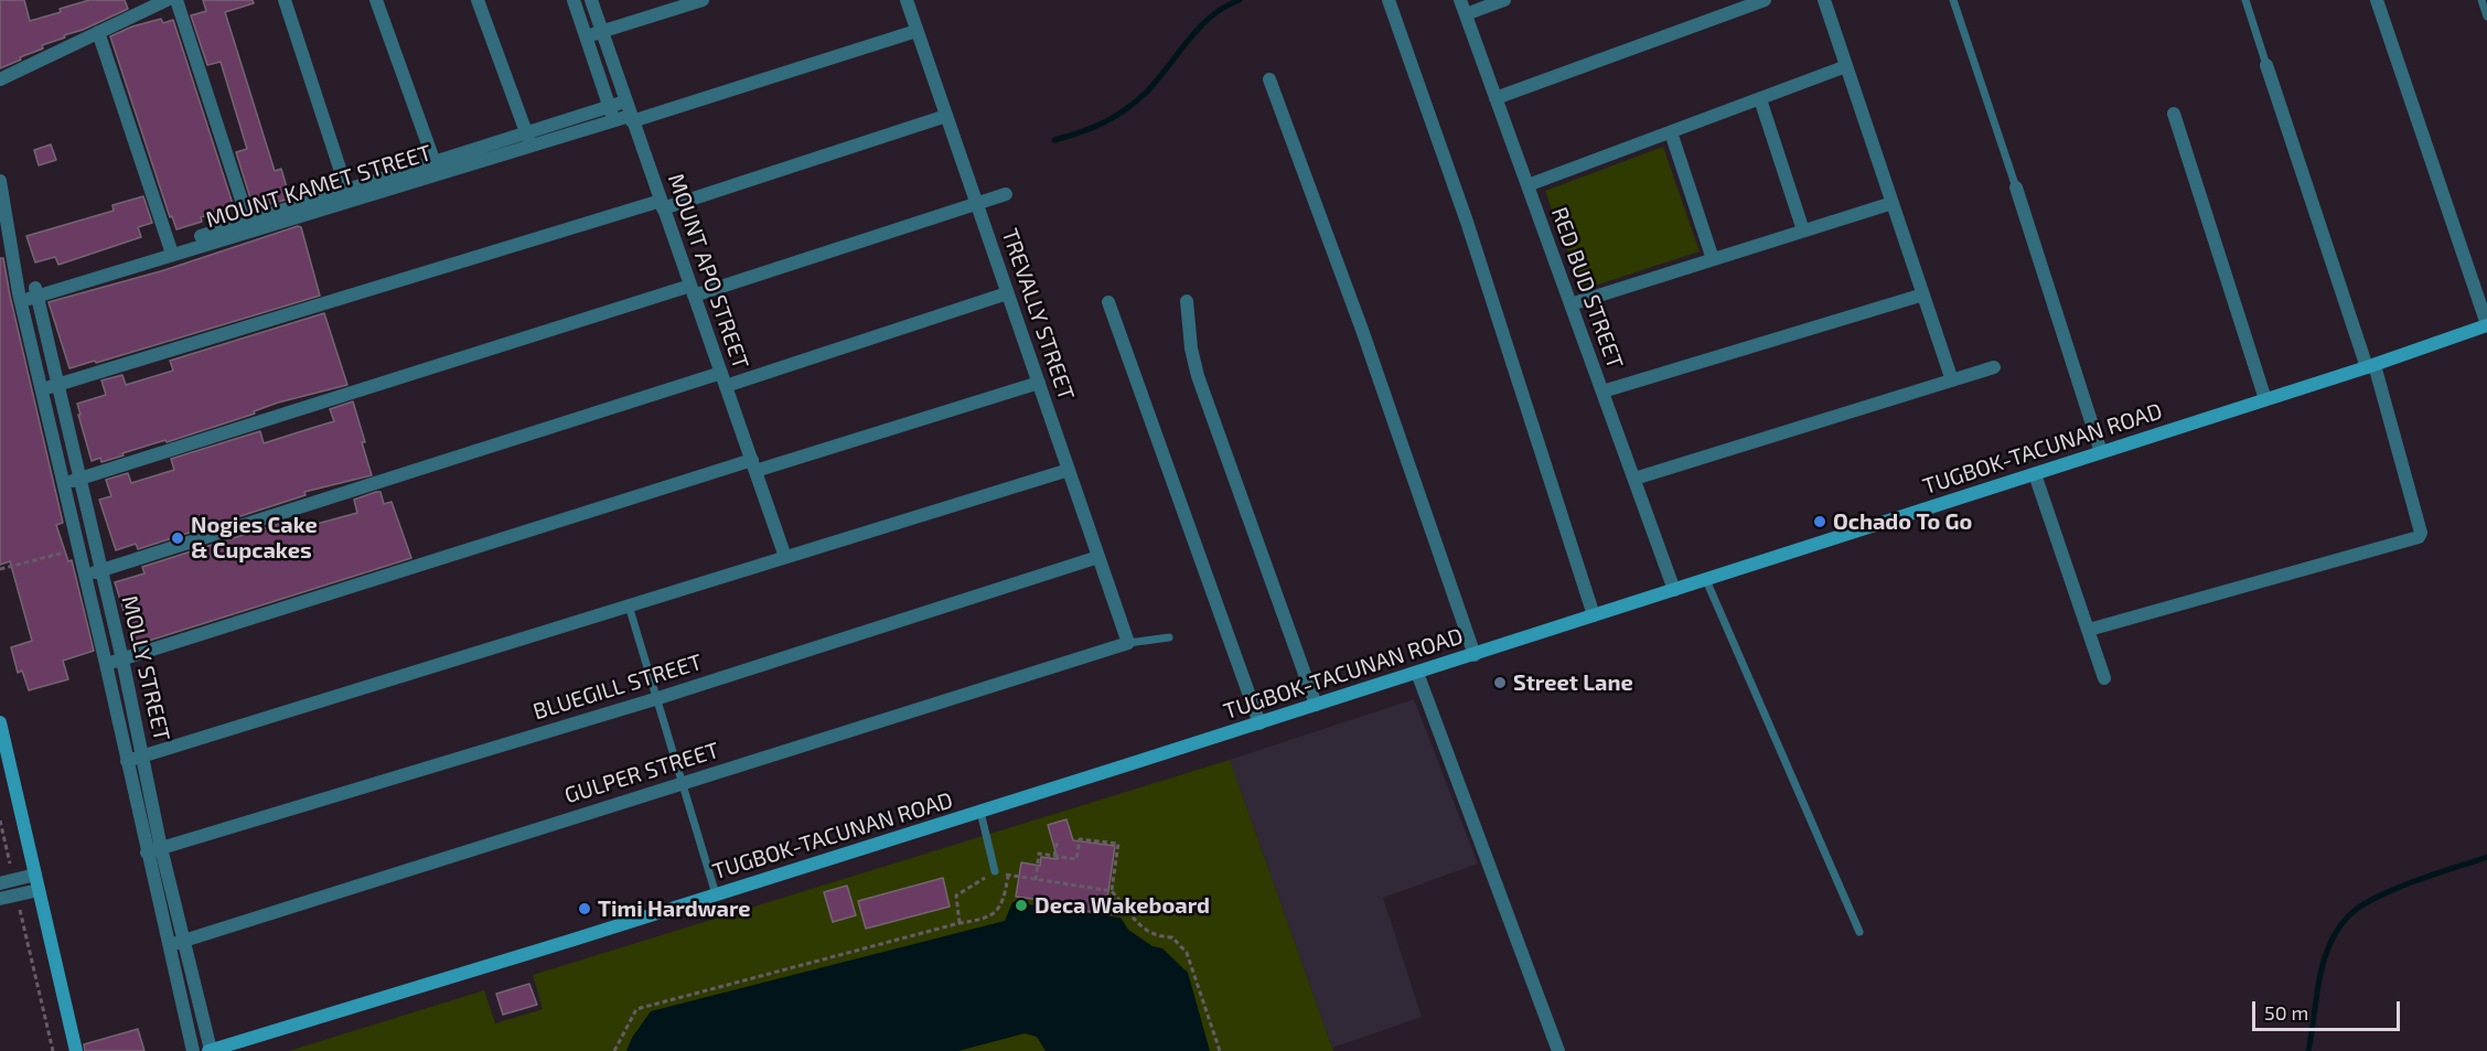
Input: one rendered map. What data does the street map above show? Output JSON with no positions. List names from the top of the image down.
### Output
{
  "streets": {
    "street": [
      "MOUNT KAMET STREET",
      "MOUNT APO STREET",
      "RED BUD STREET",
      "TREVALLY STREET",
      "TUGBOK-TACUNAN ROAD",
      "MOLLY STREET",
      "BLUEGILL STREET",
      "GULPER STREET"
    ]
  },
  "crossings": [
    ["MOUNT KAMET STREET", "MOUNT APO STREET"],
    ["MOUNT KAMET STREET", "TREVALLY STREET"],
    ["MOUNT KAMET STREET", "MOLLY STREET"],
    ["RED BUD STREET", "TUGBOK-TACUNAN ROAD"],
    ["TREVALLY STREET", "BLUEGILL STREET"],
    ["TREVALLY STREET", "GULPER STREET"],
    ["TUGBOK-TACUNAN ROAD", "MOLLY STREET"],
    ["MOLLY STREET", "BLUEGILL STREET"],
    ["MOLLY STREET", "GULPER STREET"]
  ],
  "places": [
    "Ochado To Go",
    "Nogies Cake & Cupcakes",
    "Street Lane",
    "Deca Wakeboard",
    "Timi Hardware"
  ],
  "scale_bar": "50 m"
}
